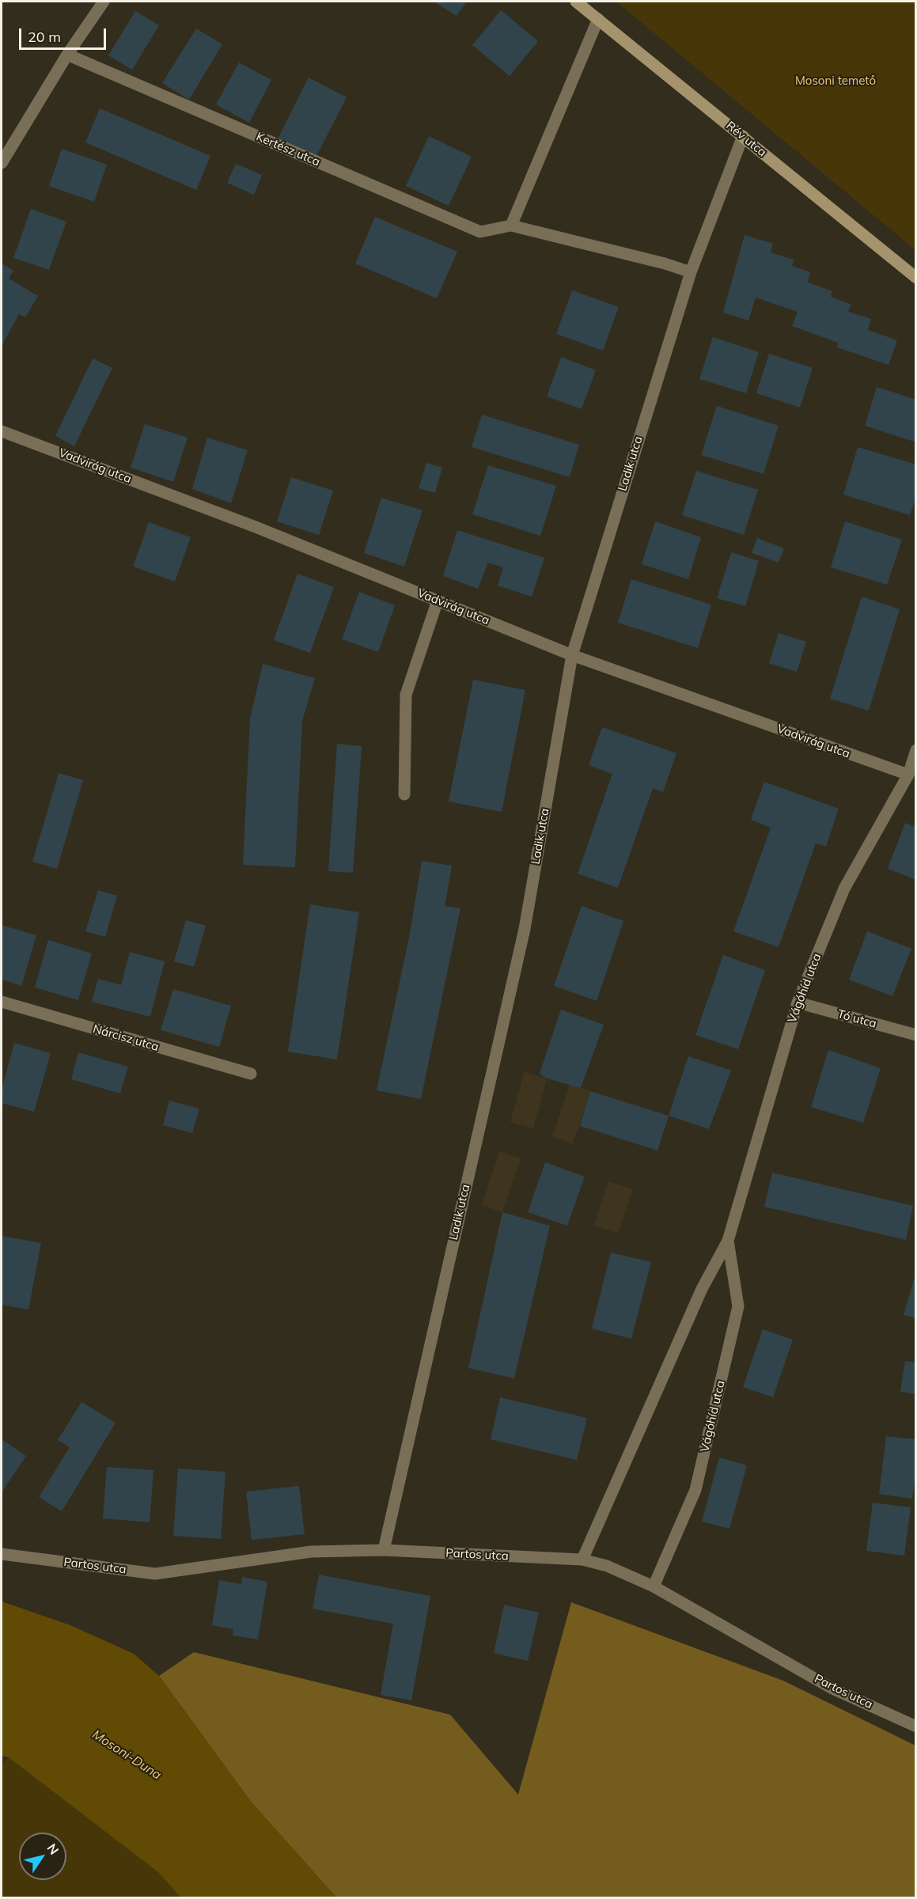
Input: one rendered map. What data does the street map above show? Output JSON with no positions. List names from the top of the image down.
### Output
{
  "streets": {
    "main road": ["Rév utca"],
    "street": [
      "Kertész utca",
      "Ladik utca",
      "Vadvirág utca",
      "Vágóhíd utca",
      "Tó utca",
      "Nárcisz utca",
      "Partos utca"
    ]
  },
  "crossings": [
    ["Rév utca", "Ladik utca"],
    ["Kertész utca", "Ladik utca"],
    ["Ladik utca", "Vadvirág utca"],
    ["Ladik utca", "Partos utca"],
    ["Vadvirág utca", "Vágóhíd utca"],
    ["Vágóhíd utca", "Tó utca"],
    ["Vágóhíd utca", "Partos utca"]
  ],
  "water": ["Mosoni-Duna"],
  "parks": ["Mosoni temető"],
  "scale_bar": "20 m",
  "north": "top right"
}
